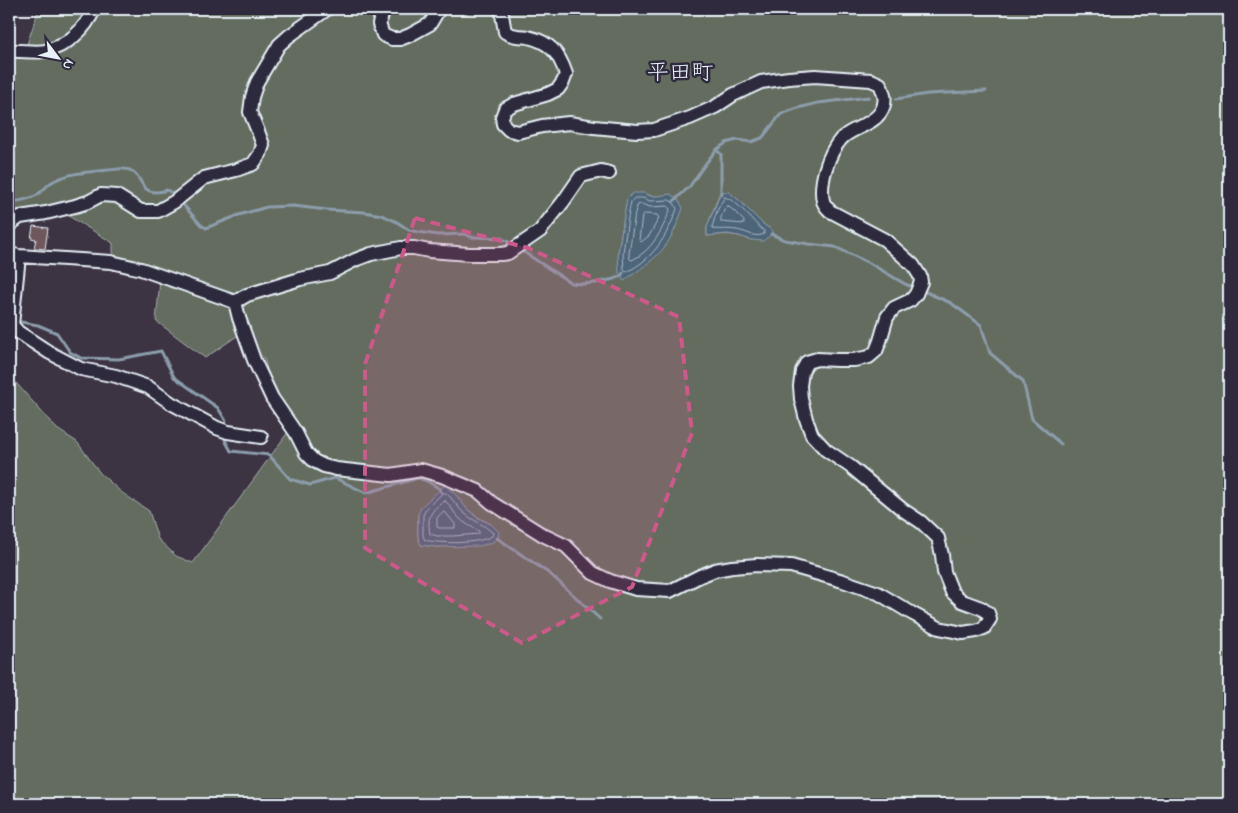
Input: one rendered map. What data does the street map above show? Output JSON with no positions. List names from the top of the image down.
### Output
{
  "districts": ["平田町"],
  "north": "bottom right"
}
